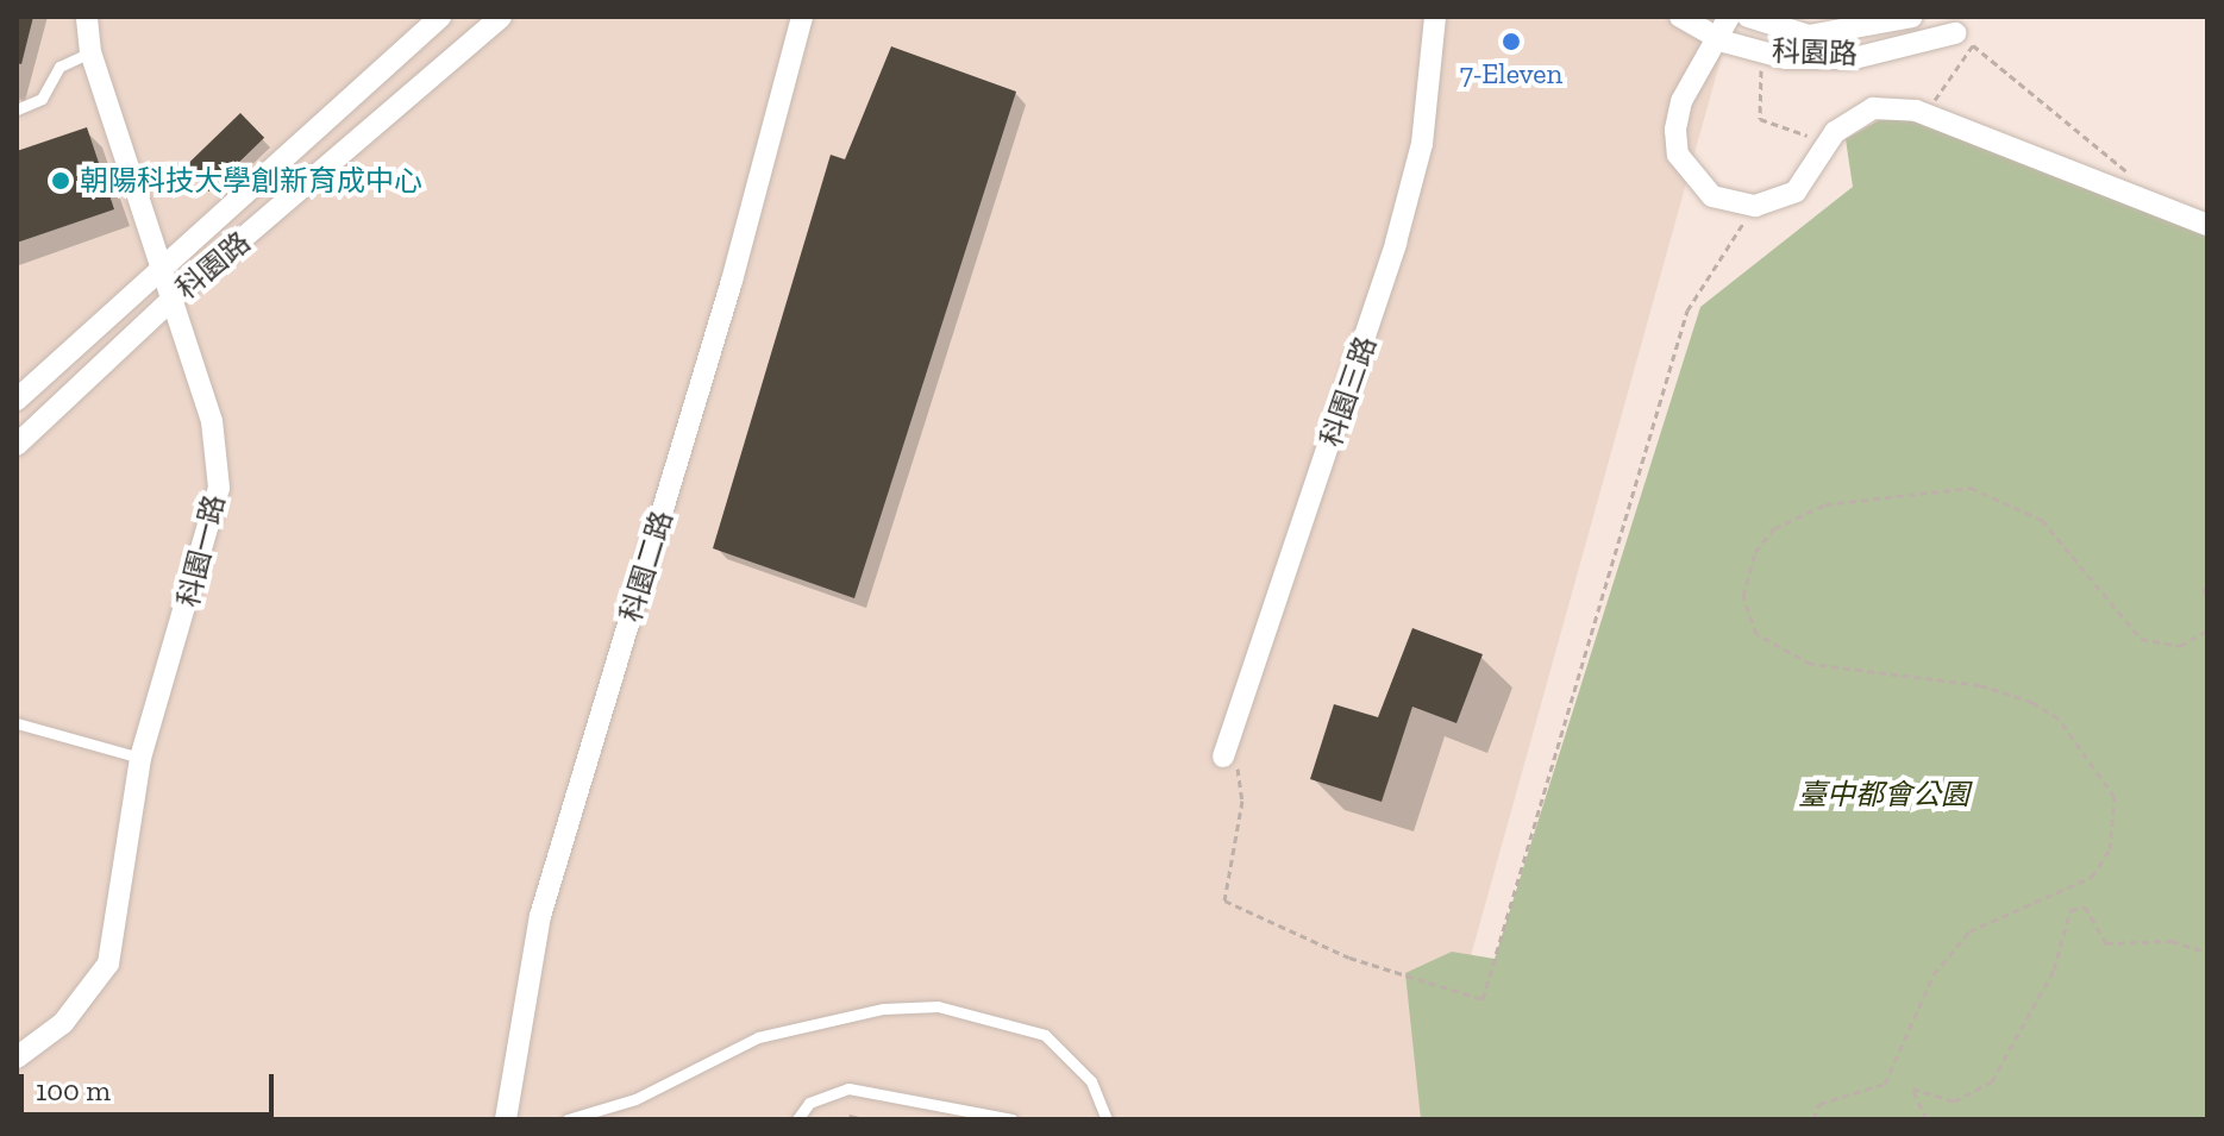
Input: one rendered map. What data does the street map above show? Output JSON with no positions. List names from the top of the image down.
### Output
{
  "streets": {
    "street": [
      "科園路",
      "科園三路",
      "科園一路",
      "科園二路"
    ]
  },
  "crossings": [
    ["科園路", "科園一路"]
  ],
  "parks": ["臺中都會公園"],
  "places": ["7-Eleven", "朝陽科技大學創新育成中心"],
  "scale_bar": "100 m"
}
